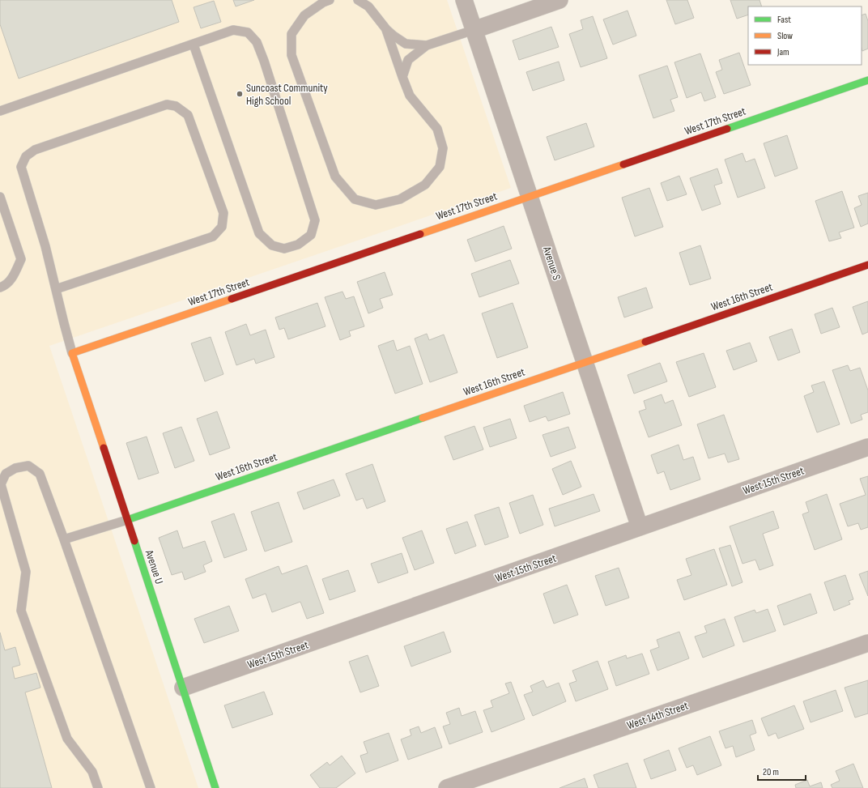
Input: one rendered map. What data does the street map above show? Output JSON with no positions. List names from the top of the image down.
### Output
{
  "streets": {
    "street": [
      "West 17th Street",
      "Avenue S",
      "West 16th Street",
      "West 15th Street",
      "Avenue U",
      "West 14th Street"
    ]
  },
  "crossings": [
    ["West 17th Street", "Avenue S"],
    ["West 17th Street", "Avenue U"],
    ["Avenue S", "West 16th Street"],
    ["Avenue S", "West 15th Street"],
    ["West 16th Street", "Avenue U"],
    ["West 15th Street", "Avenue U"]
  ],
  "places": ["Suncoast Community High School"],
  "legend": ["Fast", "Slow", "Jam"],
  "scale_bar": "20 m"
}
